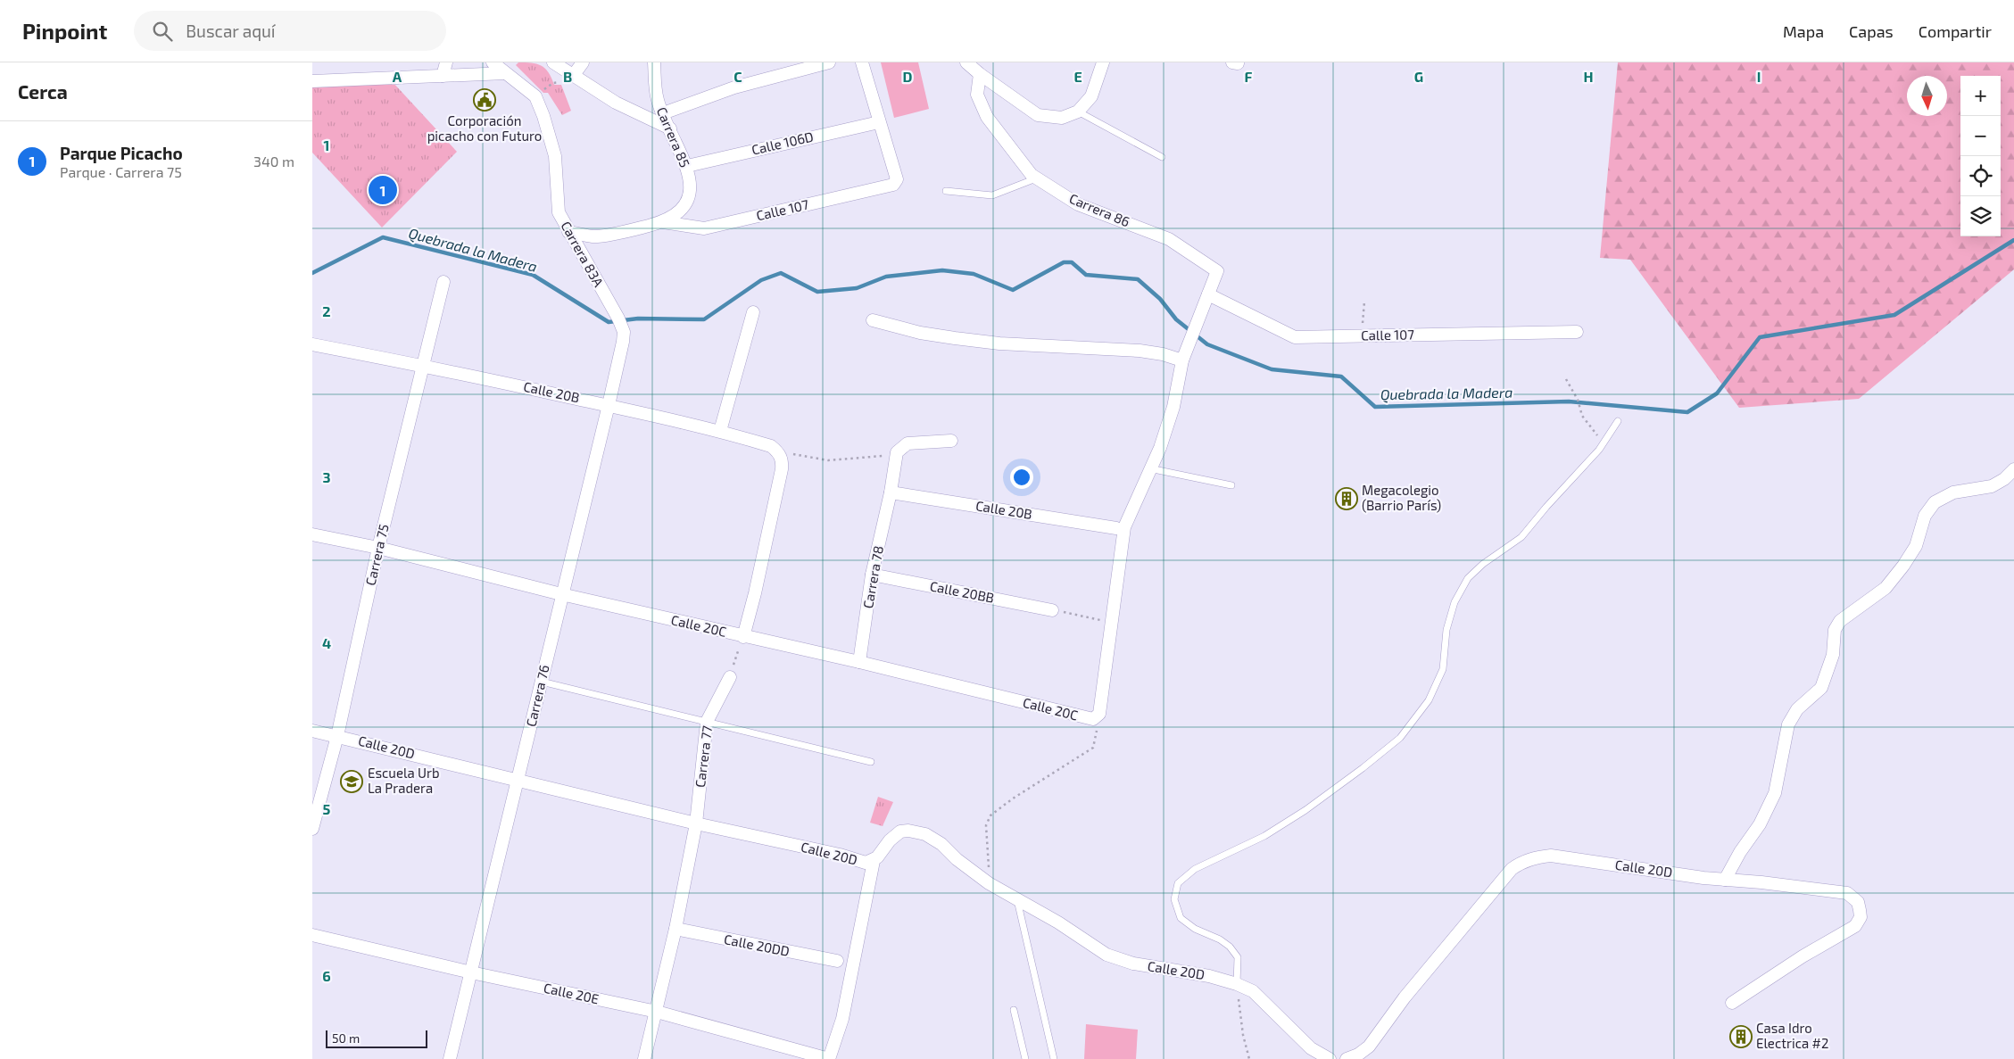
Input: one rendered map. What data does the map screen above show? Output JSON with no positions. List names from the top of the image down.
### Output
{
  "streets": {
    "street": [
      "Carrera 85",
      "Calle 106D",
      "Calle 107",
      "Carrera 86",
      "Carrera 83A",
      "Calle 20B",
      "Carrera 75",
      "Carrera 78",
      "Calle 20BB",
      "Calle 20C",
      "Carrera 76",
      "Calle 20D",
      "Carrera 77",
      "Calle 20DD",
      "Calle 20E"
    ]
  },
  "crossings": [
    ["Carrera 85", "Calle 106D"],
    ["Carrera 85", "Calle 107"],
    ["Calle 106D", "Calle 107"],
    ["Calle 107", "Carrera 86"],
    ["Calle 107", "Carrera 83A"],
    ["Carrera 83A", "Carrera 76"],
    ["Calle 20B", "Carrera 75"],
    ["Calle 20B", "Carrera 78"],
    ["Calle 20B", "Carrera 76"],
    ["Carrera 75", "Calle 20C"],
    ["Carrera 75", "Calle 20D"],
    ["Carrera 78", "Calle 20BB"],
    ["Carrera 78", "Calle 20C"],
    ["Calle 20C", "Carrera 76"],
    ["Carrera 76", "Calle 20D"],
    ["Carrera 76", "Calle 20E"],
    ["Calle 20D", "Carrera 77"],
    ["Carrera 77", "Calle 20DD"],
    ["Carrera 77", "Calle 20E"]
  ],
  "water": ["Quebrada la Madera"],
  "places": {
    "public building": ["Corporación picacho con Futuro"],
    "building": ["Megacolegio (Barrio París)", "Casa Idro Electrica #2"],
    "school or university": ["Escuela Urb La Pradera"]
  },
  "scale_bar": "50 m",
  "north": "bottom",
  "page": {
    "header": "Pinpoint",
    "search": "Buscar aquí",
    "nav": ["Mapa", "Capas", "Compartir"],
    "heading": "Cerca",
    "map_buttons": ["+", "−"],
    "list": [
      {
        "mark": "1",
        "name": "Parque Picacho",
        "note": "Parque · Carrera 75",
        "value": "340 m"
      }
    ],
    "pins": "1",
    "scale": "50 m"
  },
  "grid": {
    "columns": [
      "A",
      "B",
      "C",
      "D",
      "E",
      "F",
      "G",
      "H",
      "I"
    ],
    "rows": [
      "1",
      "2",
      "3",
      "4",
      "5",
      "6"
    ]
  }
}
